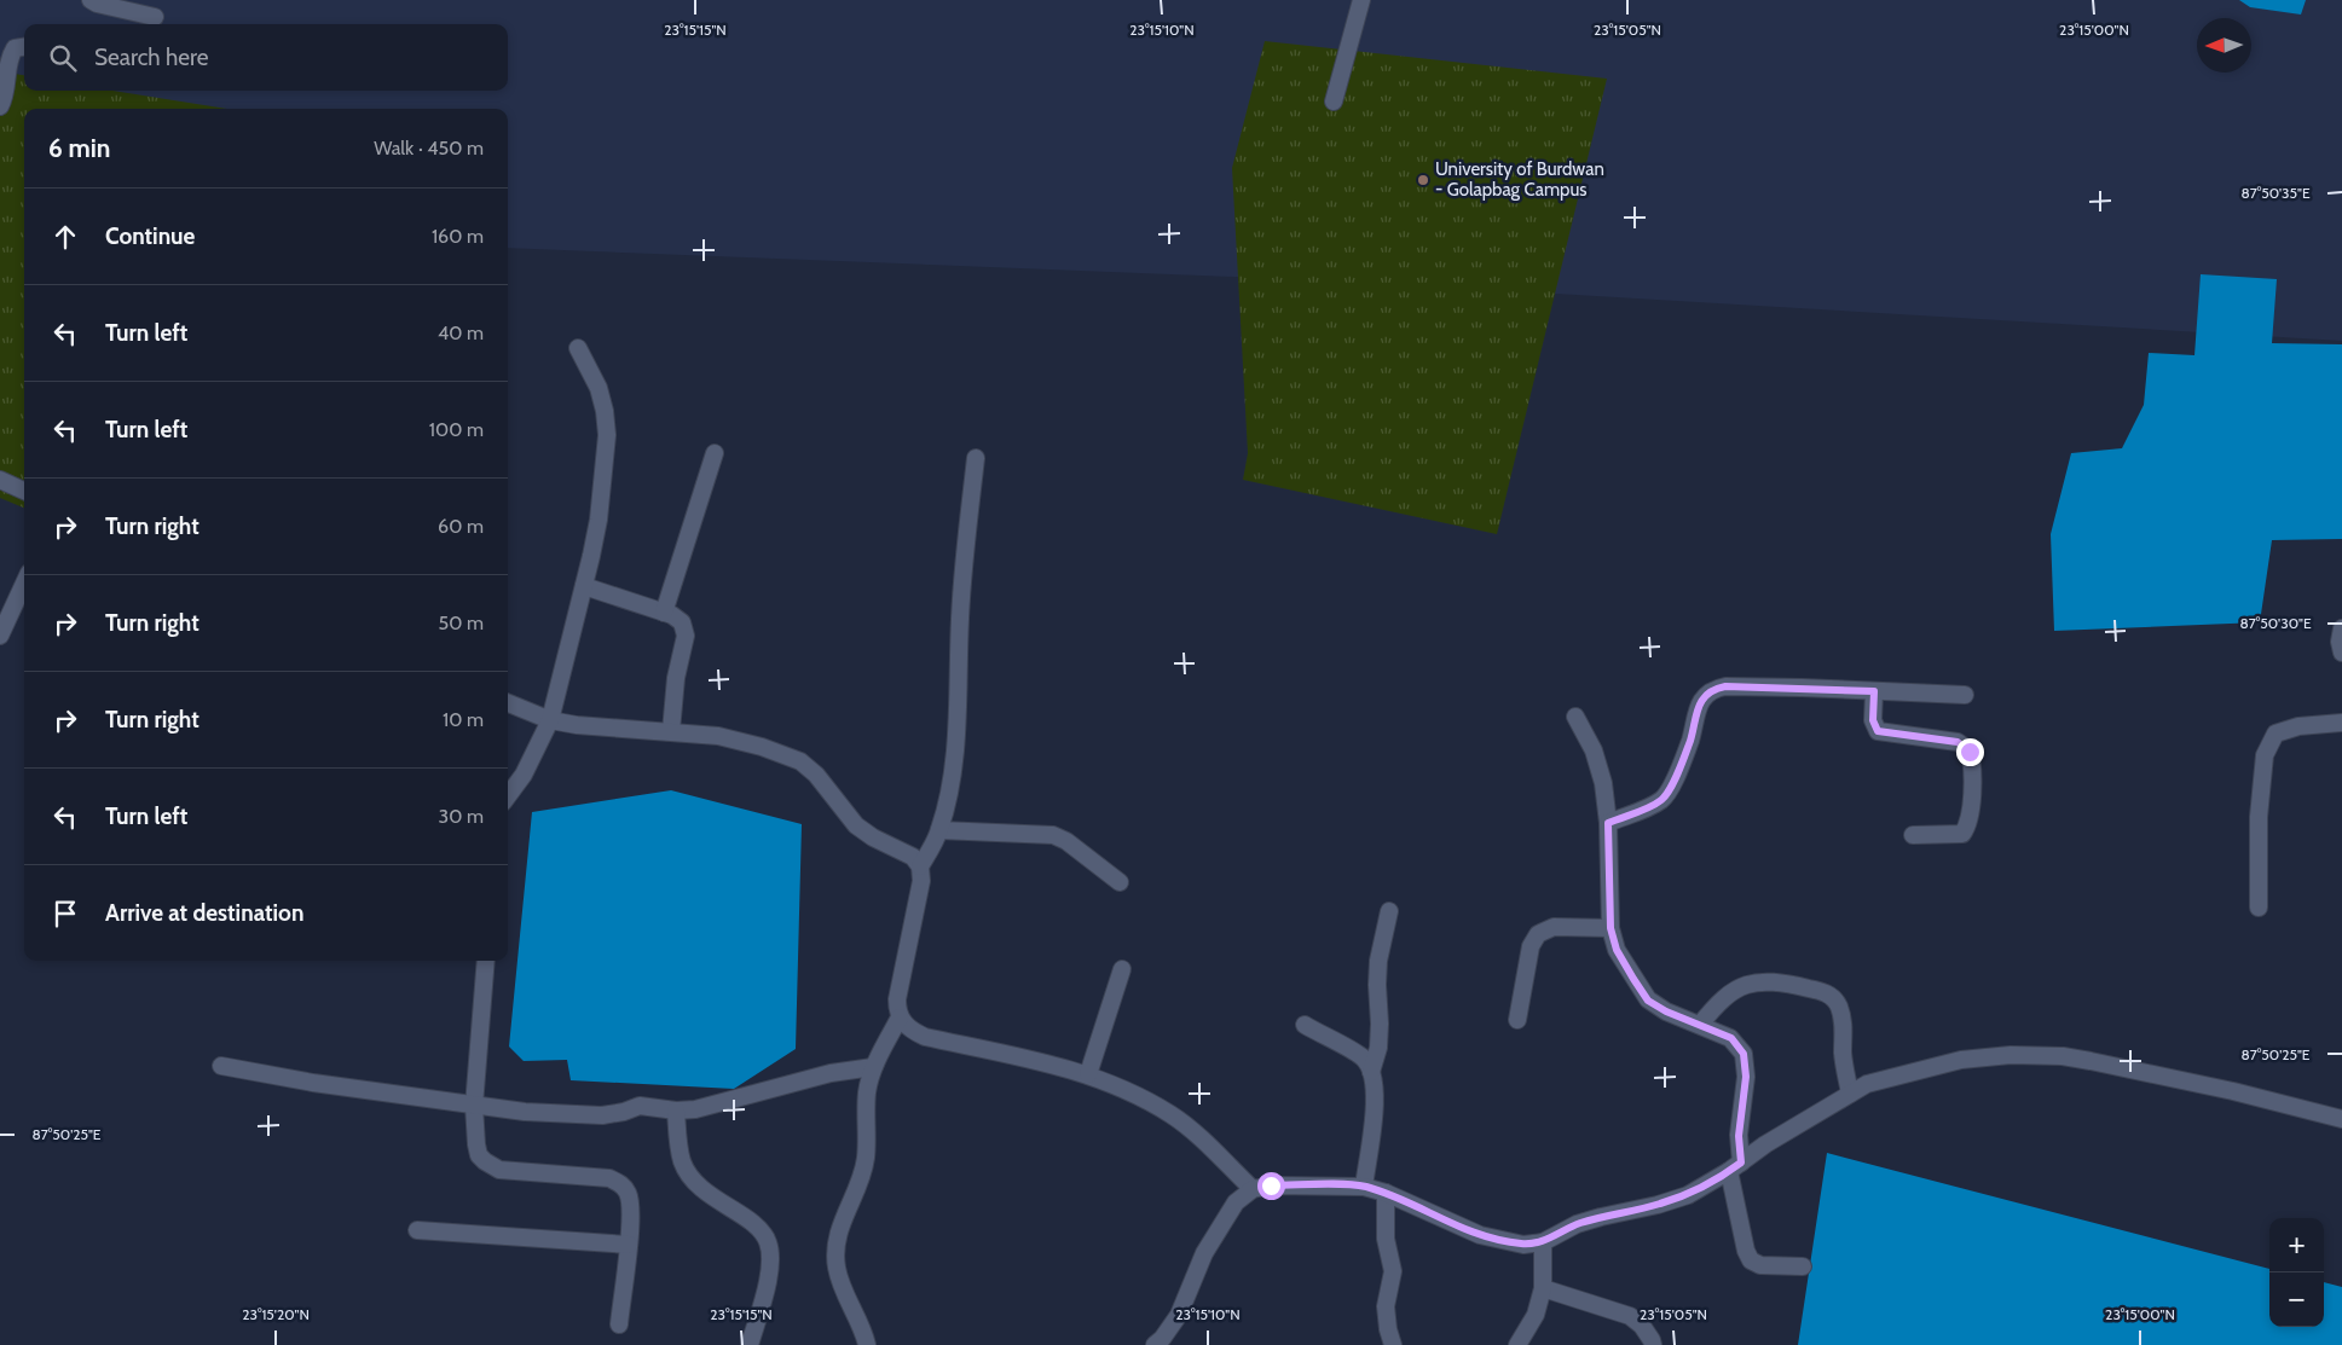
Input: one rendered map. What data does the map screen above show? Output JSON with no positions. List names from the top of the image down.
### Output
{
  "places": ["University of Burdwan - Golapbag Campus"],
  "north": "left",
  "page": {
    "search": "Search here",
    "heading": ["6 min", "Walk · 450 m"],
    "list": [
      ["Continue", "160 m"],
      ["Turn left", "40 m"],
      ["Turn left", "100 m"],
      ["Turn right", "60 m"],
      ["Turn right", "50 m"],
      ["Turn right", "10 m"],
      ["Turn left", "30 m"],
      "Arrive at destination"
    ],
    "map_buttons": ["+", "−"]
  },
  "coordinates": [
    "23°15'15\"N",
    "23°15'10\"N",
    "23°15'05\"N",
    "23°15'00\"N",
    "87°50'35\"E",
    "87°50'30\"E",
    "87°50'25\"E",
    "23°15'20\"N"
  ]
}
